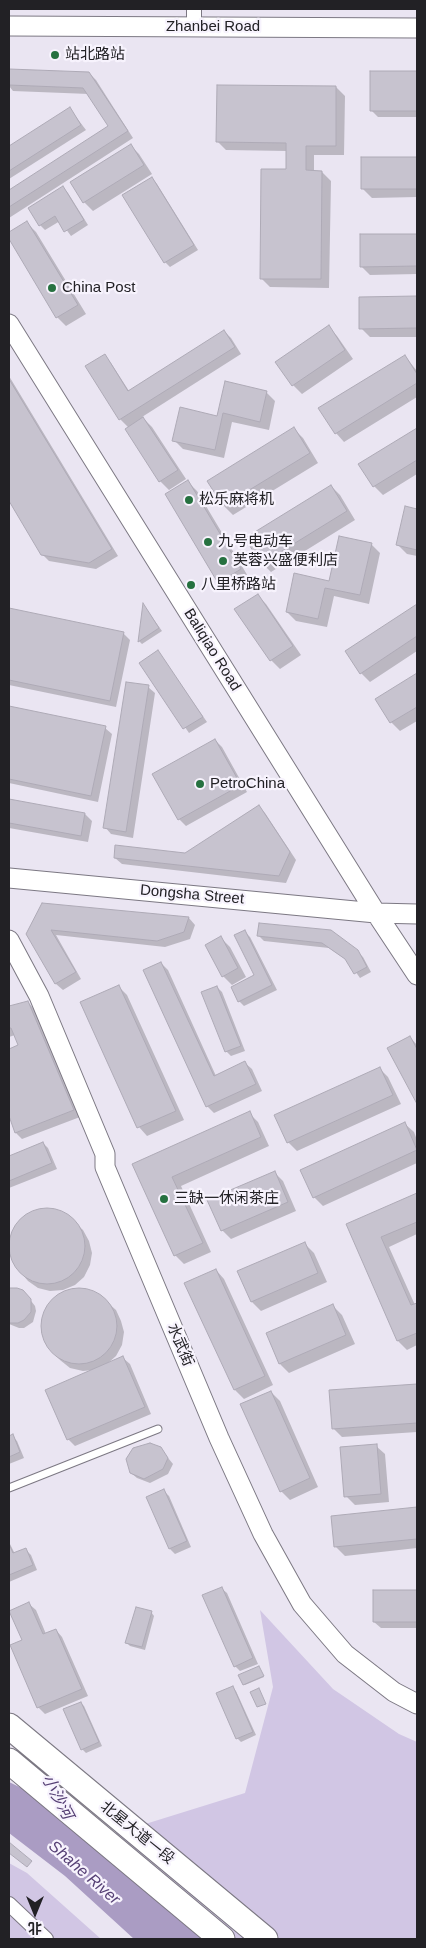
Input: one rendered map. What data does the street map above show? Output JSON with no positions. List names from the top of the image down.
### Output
{
  "streets": {
    "highway": ["北星大道一段"],
    "street": [
      "Zhanbei Road",
      "Baliqiao Road",
      "Dongsha Street",
      "水武街"
    ]
  },
  "crossings": [
    ["Baliqiao Road", "Dongsha Street"]
  ],
  "water": ["小沙河", "Shahe River"],
  "places": [
    "站北路站",
    "China Post",
    "松乐麻将机",
    "九号电动车",
    "芙蓉兴盛便利店",
    "八里桥路站",
    "PetroChina",
    "三缺一休闲茶庄"
  ],
  "north": "bottom"
}
